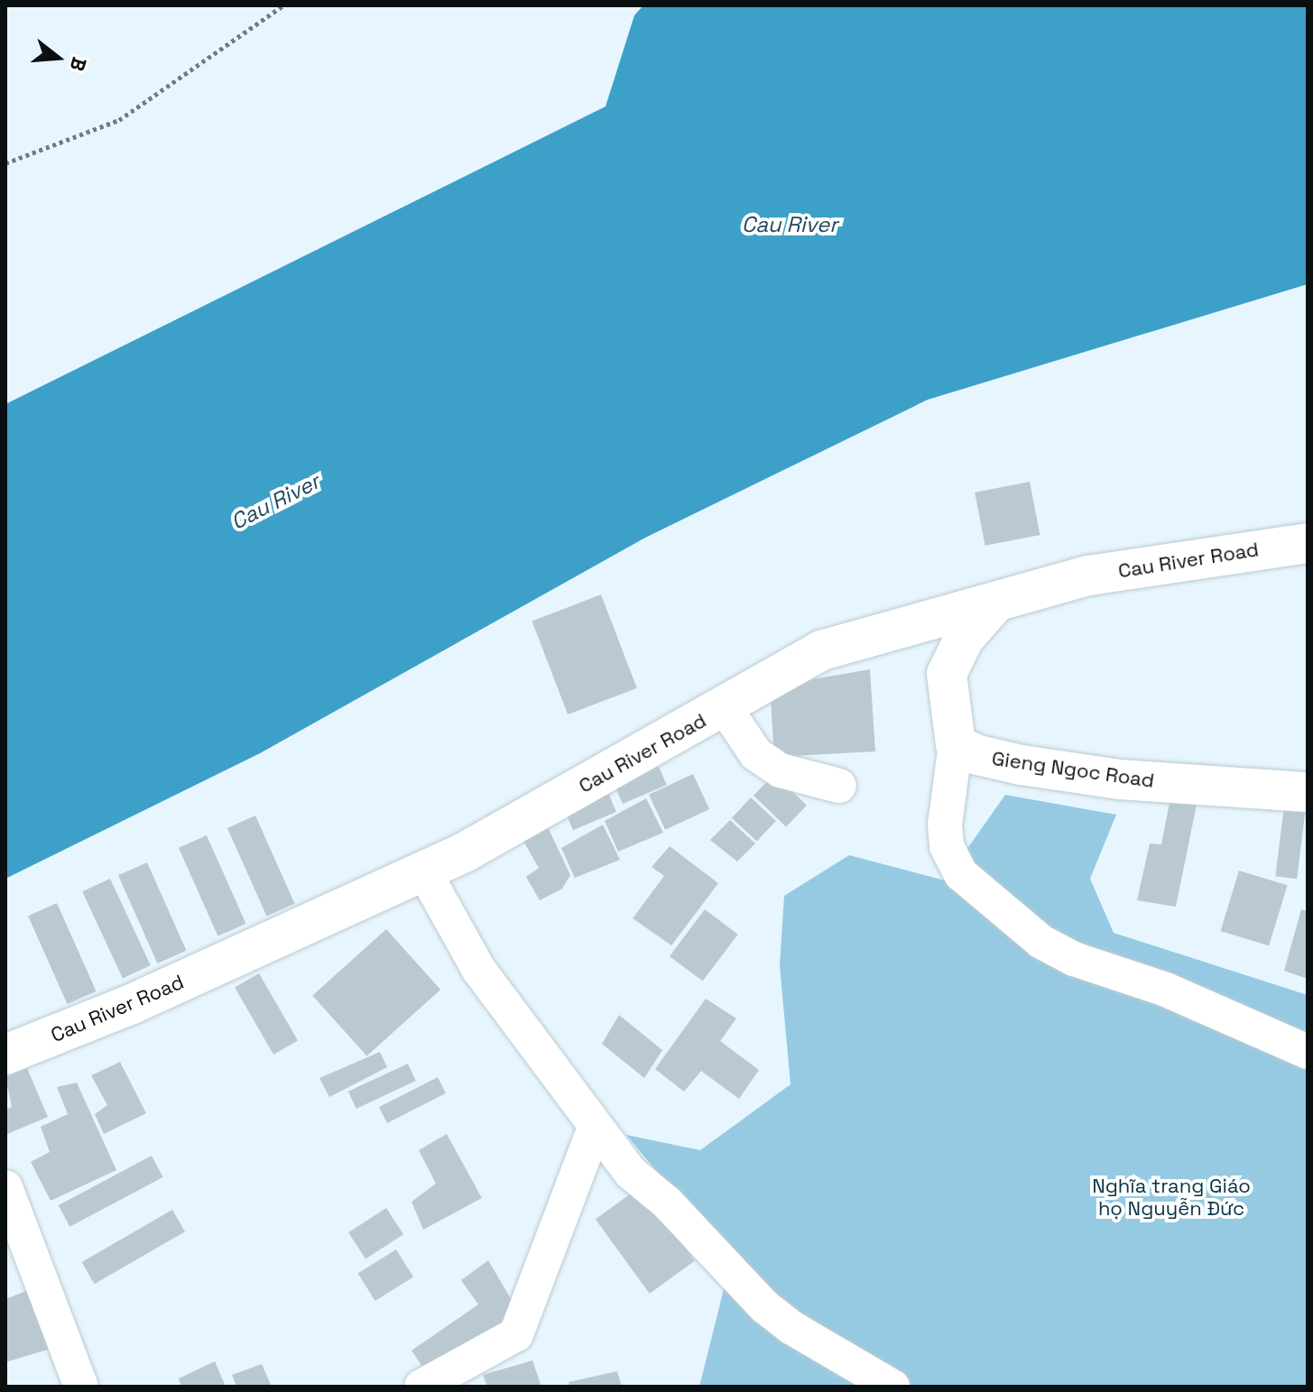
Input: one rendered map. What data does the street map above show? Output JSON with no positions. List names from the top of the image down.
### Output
{
  "streets": {
    "main road": ["Cau River Road", "Gieng Ngoc Road"]
  },
  "water": ["Cau River"],
  "parks": ["Nghĩa trang Giáo họ Nguyễn Đức"],
  "north": "right"
}
